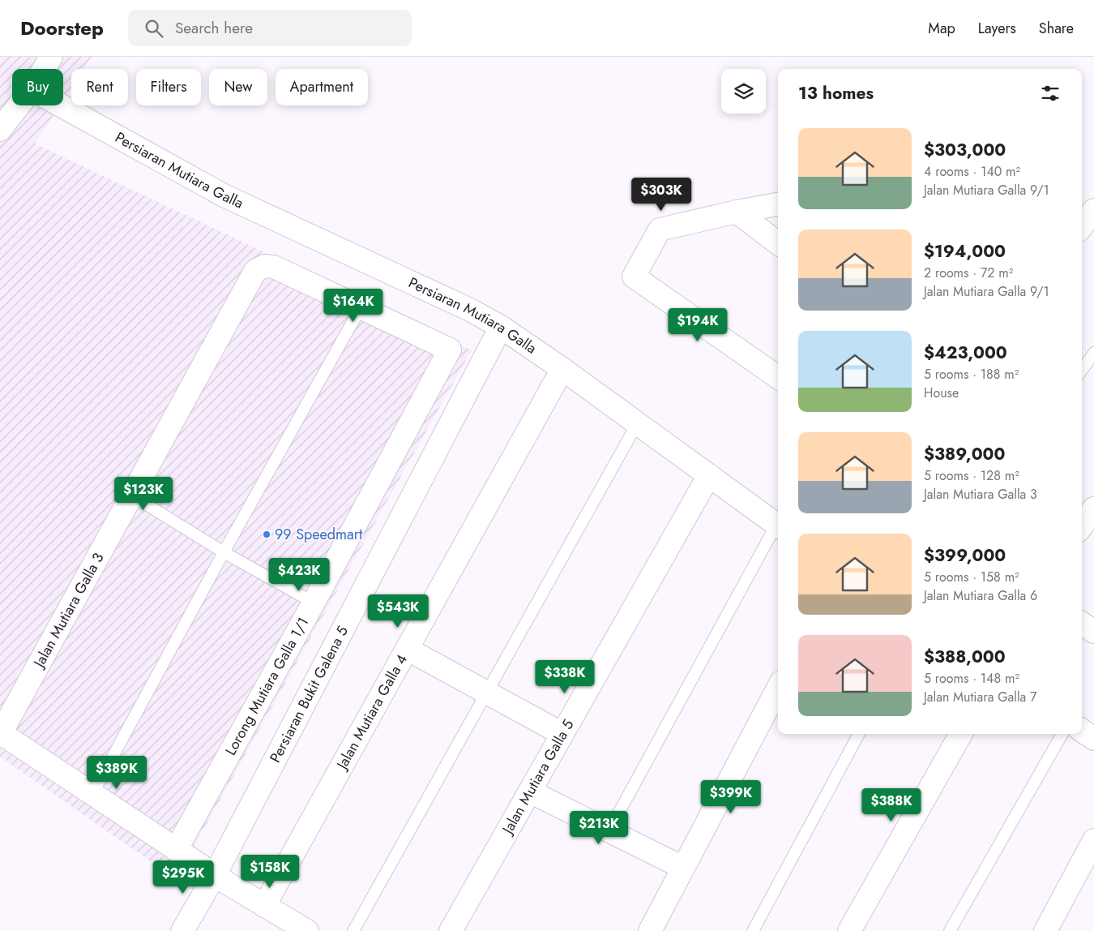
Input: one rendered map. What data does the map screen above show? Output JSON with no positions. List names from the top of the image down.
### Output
{
  "streets": {
    "street": [
      "Persiaran Mutiara Galla",
      "Jalan Mutiara Galla 3",
      "Lorong Mutiara Galla 1/1",
      "Persiaran Bukit Galena 5",
      "Jalan Mutiara Galla 4",
      "Jalan Mutiara Galla 5"
    ]
  },
  "crossings": [
    ["Persiaran Mutiara Galla", "Persiaran Bukit Galena 5"],
    ["Persiaran Mutiara Galla", "Jalan Mutiara Galla 4"],
    ["Persiaran Mutiara Galla", "Jalan Mutiara Galla 5"],
    ["Jalan Mutiara Galla 3", "Lorong Mutiara Galla 1/1"],
    ["Jalan Mutiara Galla 3", "Persiaran Bukit Galena 5"],
    ["Jalan Mutiara Galla 3", "Jalan Mutiara Galla 4"]
  ],
  "places": ["99 Speedmart"],
  "page": {
    "header": "Doorstep",
    "search": "Search here",
    "nav": ["Map", "Layers", "Share"],
    "chip": [
      "Buy",
      "Rent",
      "Filters",
      "New",
      "Apartment"
    ],
    "heading": "13 homes",
    "list": [
      {
        "name": "$303,000",
        "note": "4 rooms · 140 m² · Jalan Mutiara Galla 9/1"
      },
      {
        "name": "$194,000",
        "note": "2 rooms · 72 m² · Jalan Mutiara Galla 9/1"
      },
      {
        "name": "$423,000",
        "note": "5 rooms · 188 m² · House"
      },
      {
        "name": "$389,000",
        "note": "5 rooms · 128 m² · Jalan Mutiara Galla 3"
      },
      {
        "name": "$399,000",
        "note": "5 rooms · 158 m² · Jalan Mutiara Galla 6"
      },
      {
        "name": "$388,000",
        "note": "5 rooms · 148 m² · Jalan Mutiara Galla 7"
      }
    ],
    "price": [
      "$303K",
      "$164K",
      "$194K",
      "$123K",
      "$423K",
      "$543K",
      "$338K",
      "$389K",
      "$399K",
      "$388K",
      "$213K",
      "$158K",
      "$295K"
    ]
  }
}
